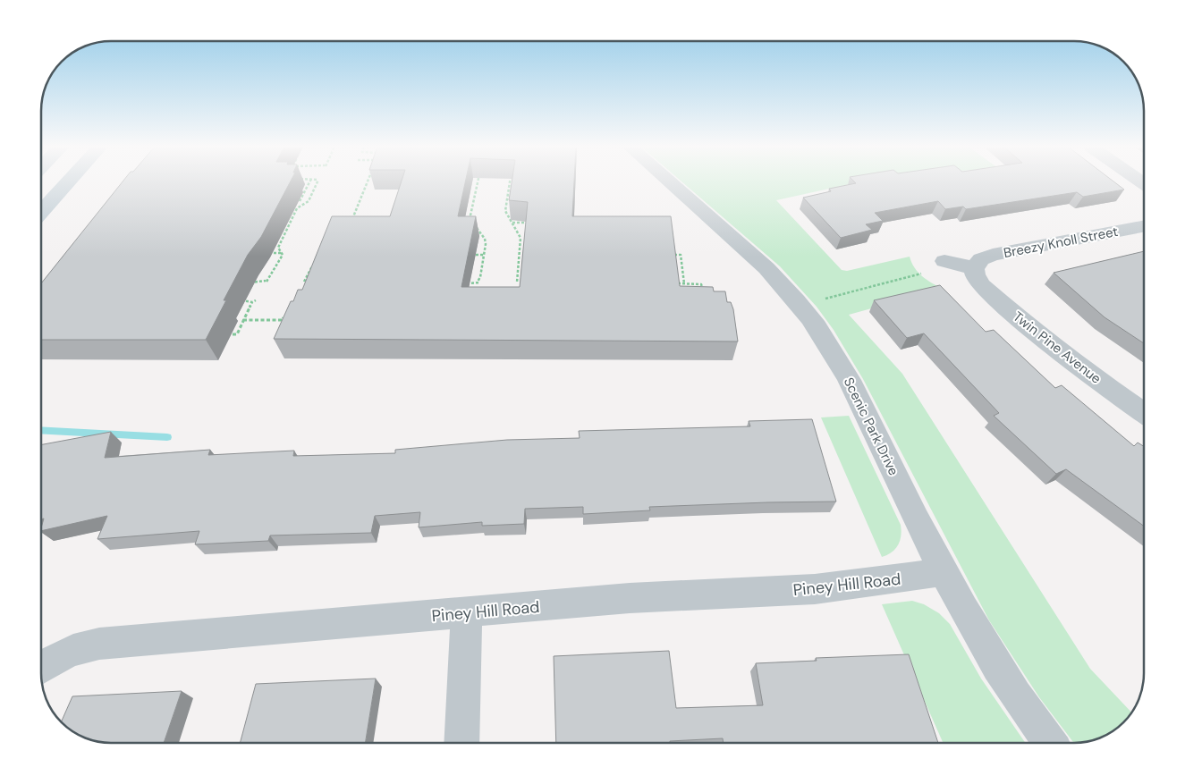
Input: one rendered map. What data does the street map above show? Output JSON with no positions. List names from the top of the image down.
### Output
{
  "streets": {
    "street": [
      "Breezy Knoll Street",
      "Twin Pine Avenue",
      "Scenic Park Drive",
      "Piney Hill Road"
    ]
  },
  "crossings": [
    ["Breezy Knoll Street", "Twin Pine Avenue"],
    ["Scenic Park Drive", "Piney Hill Road"]
  ]
}
